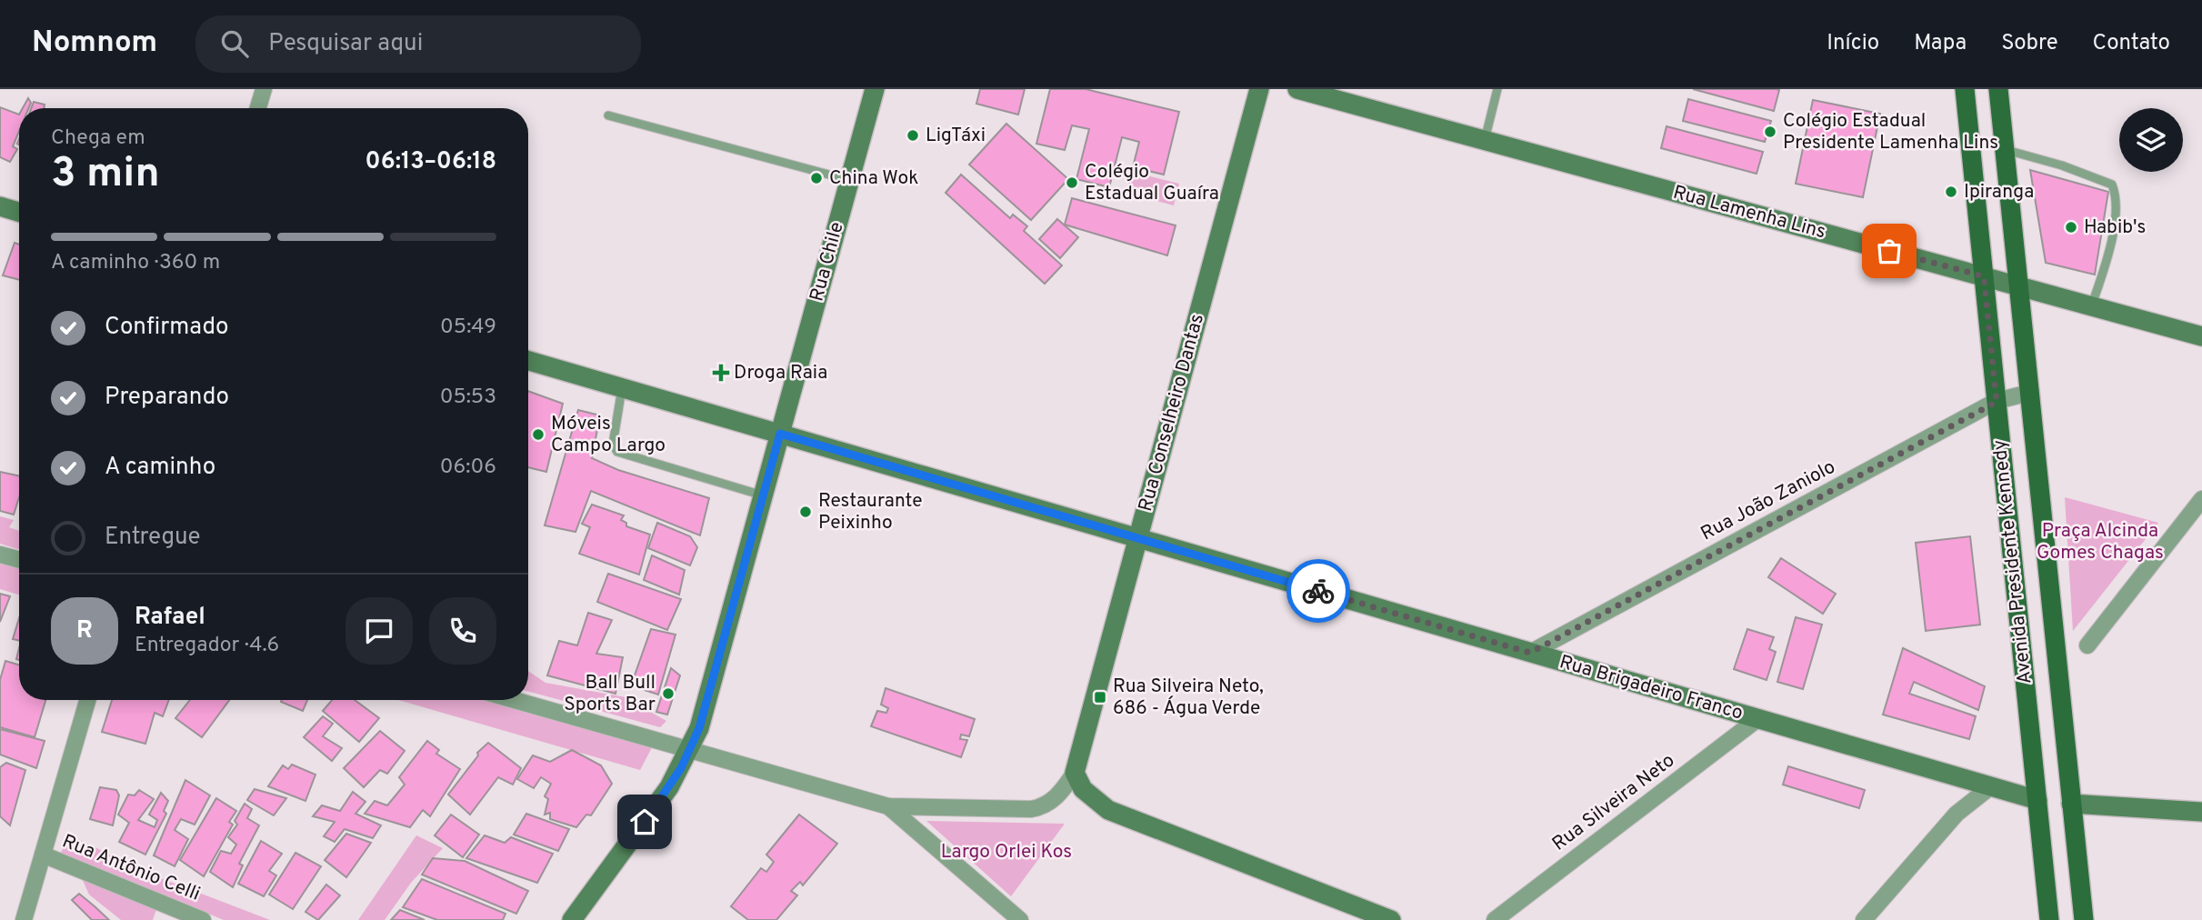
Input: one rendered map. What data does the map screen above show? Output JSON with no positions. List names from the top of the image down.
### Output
{
  "streets": {
    "main road": [
      "Rua Lamenha Lins",
      "Rua Chile",
      "Rua Conselheiro Dantas",
      "Avenida Presidente Kennedy",
      "Rua Brigadeiro Franco"
    ],
    "street": ["Rua João Zaniolo", "Rua Silveira Neto", "Rua Antônio Celli"]
  },
  "crossings": [
    ["Rua Lamenha Lins", "Avenida Presidente Kennedy"],
    ["Rua Chile", "Rua Brigadeiro Franco"],
    ["Rua Conselheiro Dantas", "Rua Brigadeiro Franco"],
    ["Rua João Zaniolo", "Avenida Presidente Kennedy"],
    ["Rua João Zaniolo", "Rua Brigadeiro Franco"],
    ["Avenida Presidente Kennedy", "Rua Brigadeiro Franco"],
    ["Rua Brigadeiro Franco", "Rua Silveira Neto"]
  ],
  "parks": ["Praça Alcinda Gomes Chagas", "Largo Orlei Kos"],
  "places": {
    "other": [
      "Colégio Estadual Presidente Lamenha Lins",
      "LigTáxi",
      "China Wok",
      "Colégio Estadual Guaíra",
      "Ipiranga",
      "Habib's",
      "Móveis Campo Largo",
      "Restaurante Peixinho",
      "Ball Bull Sports Bar"
    ],
    "health": ["Droga Raia"],
    "transit": ["Rua Silveira Neto, 686 - Água Verde"]
  },
  "page": {
    "header": "Nomnom",
    "search": "Pesquisar aqui",
    "nav": [
      "Início",
      "Mapa",
      "Sobre",
      "Contato"
    ],
    "heading": ["3 min", "Chega em", "06:13–06:18"],
    "panel": ["Rafael", "Entregador · 4.6"],
    "bar": "A caminho · 360 m",
    "list": [
      ["Confirmado", "05:49"],
      ["Preparando", "05:53"],
      ["A caminho", "06:06"],
      "Entregue"
    ],
    "round": "R"
  }
}
